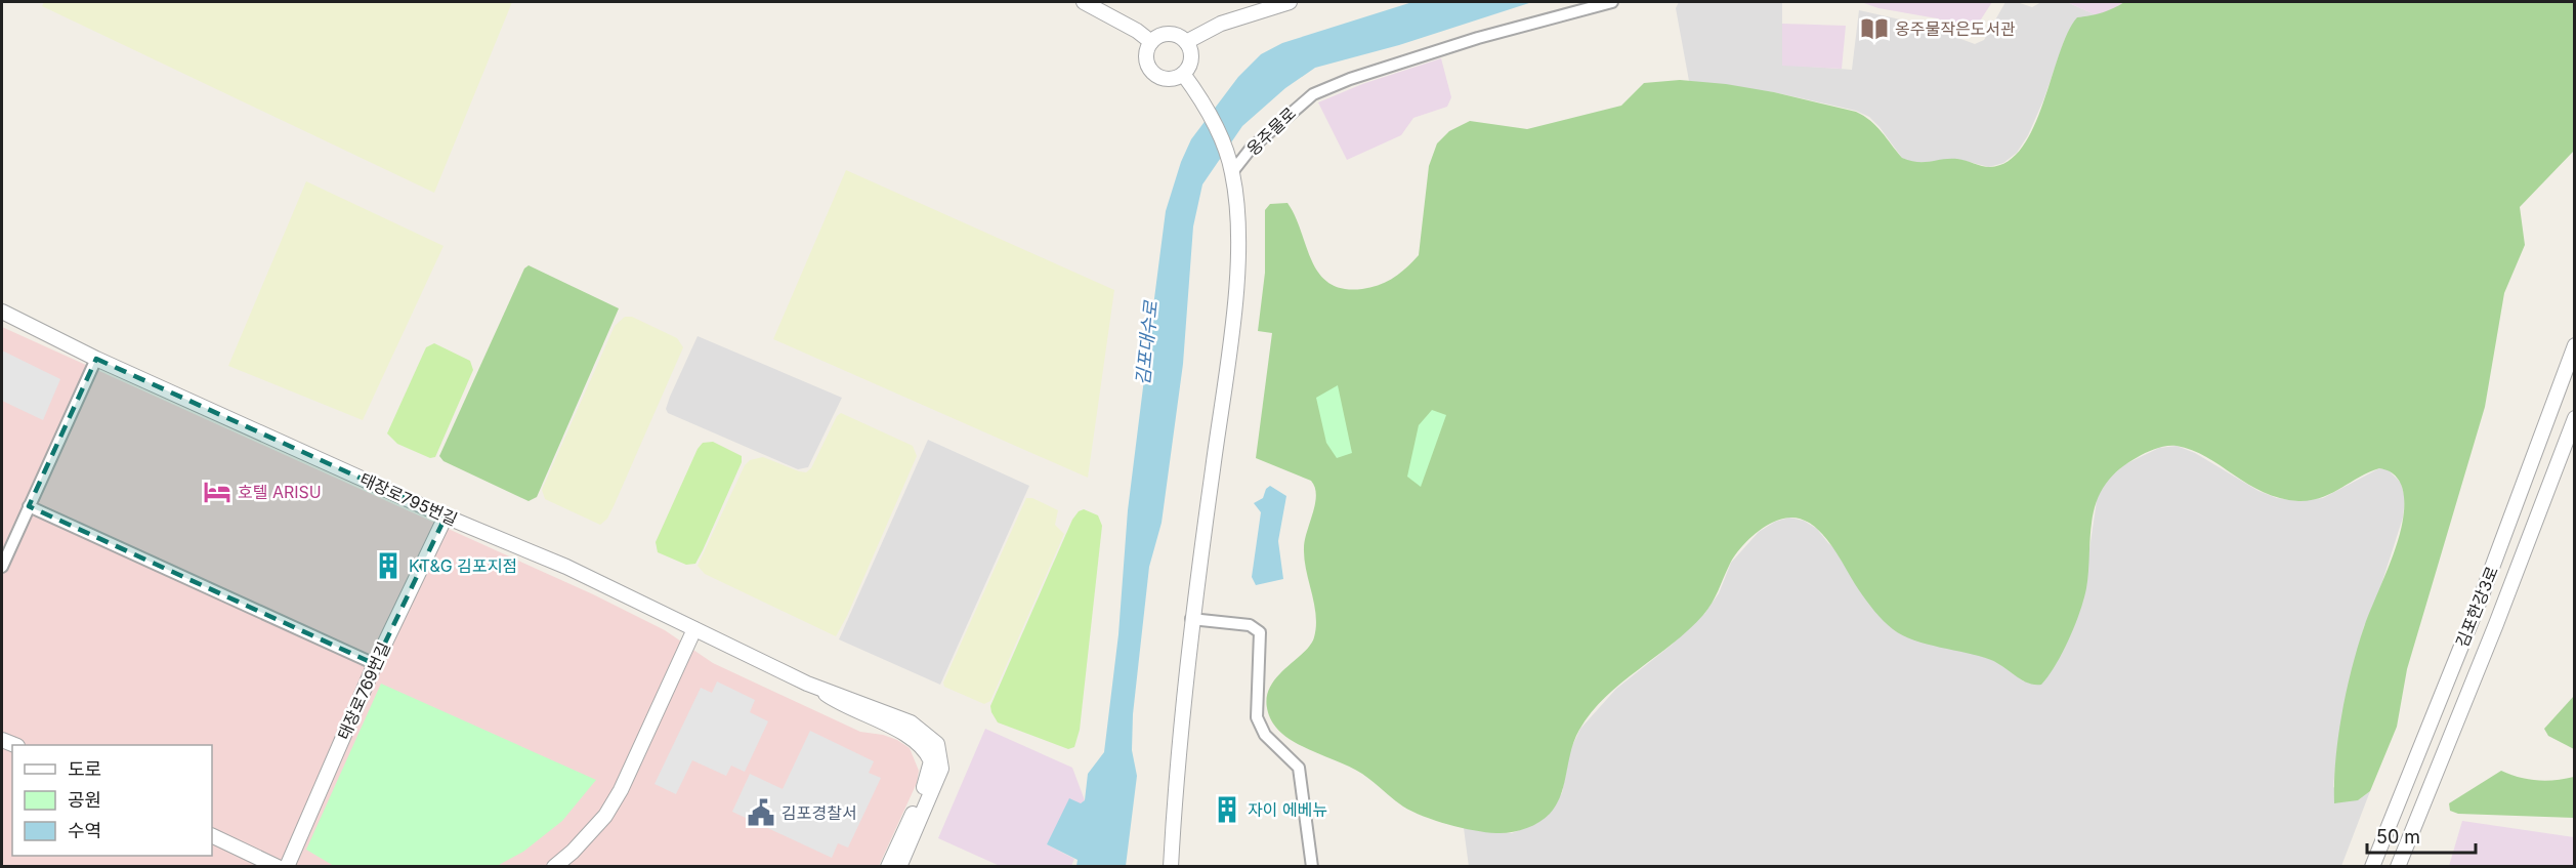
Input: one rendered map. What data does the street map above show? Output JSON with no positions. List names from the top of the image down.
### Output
{
  "streets": {
    "street": [
      "옹주물로",
      "태장로795번길",
      "김포한강3로",
      "태장로769번길"
    ]
  },
  "crossings": [
    ["태장로795번길", "태장로769번길"]
  ],
  "water": ["김포대수로"],
  "places": {
    "library": ["옹주물작은도서관"],
    "hotel": ["호텔 ARISU"],
    "building": ["KT&G 김포지점", "자이 에베뉴"],
    "public building": ["김포경찰서"]
  },
  "legend": ["도로", "공원", "수역"],
  "scale_bar": "50 m"
}
